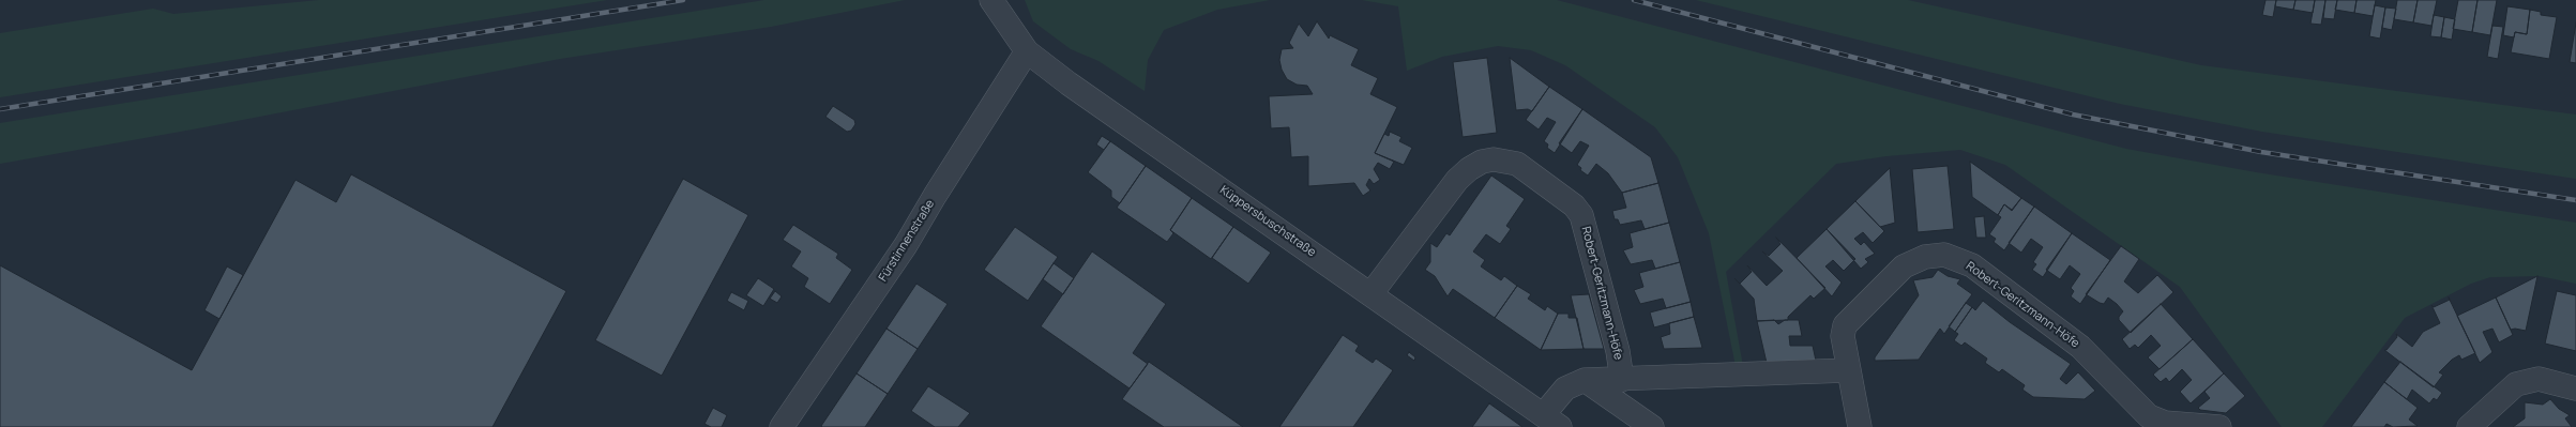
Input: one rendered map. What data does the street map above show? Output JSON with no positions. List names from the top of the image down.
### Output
{
  "streets": {
    "street": ["Küppersbuschstraße", "Fürstinnenstraße", "Robert-Geritzmann-Höfe"]
  },
  "crossings": [
    ["Küppersbuschstraße", "Fürstinnenstraße"],
    ["Küppersbuschstraße", "Robert-Geritzmann-Höfe"]
  ]
}
